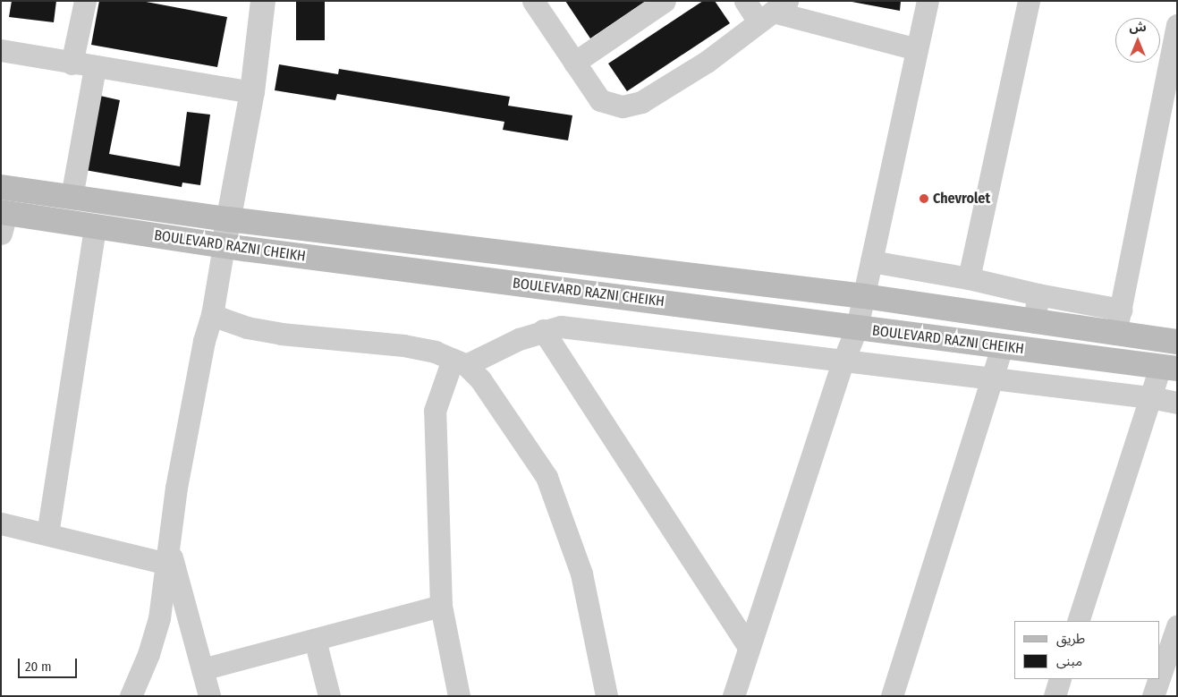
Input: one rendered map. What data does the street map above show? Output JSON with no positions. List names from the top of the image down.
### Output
{
  "streets": {
    "main road": ["BOULEVARD RAZNI CHEIKH"]
  },
  "places": ["Chevrolet"],
  "legend": ["طريق", "مبنى"],
  "scale_bar": "20 m",
  "north": "top"
}
